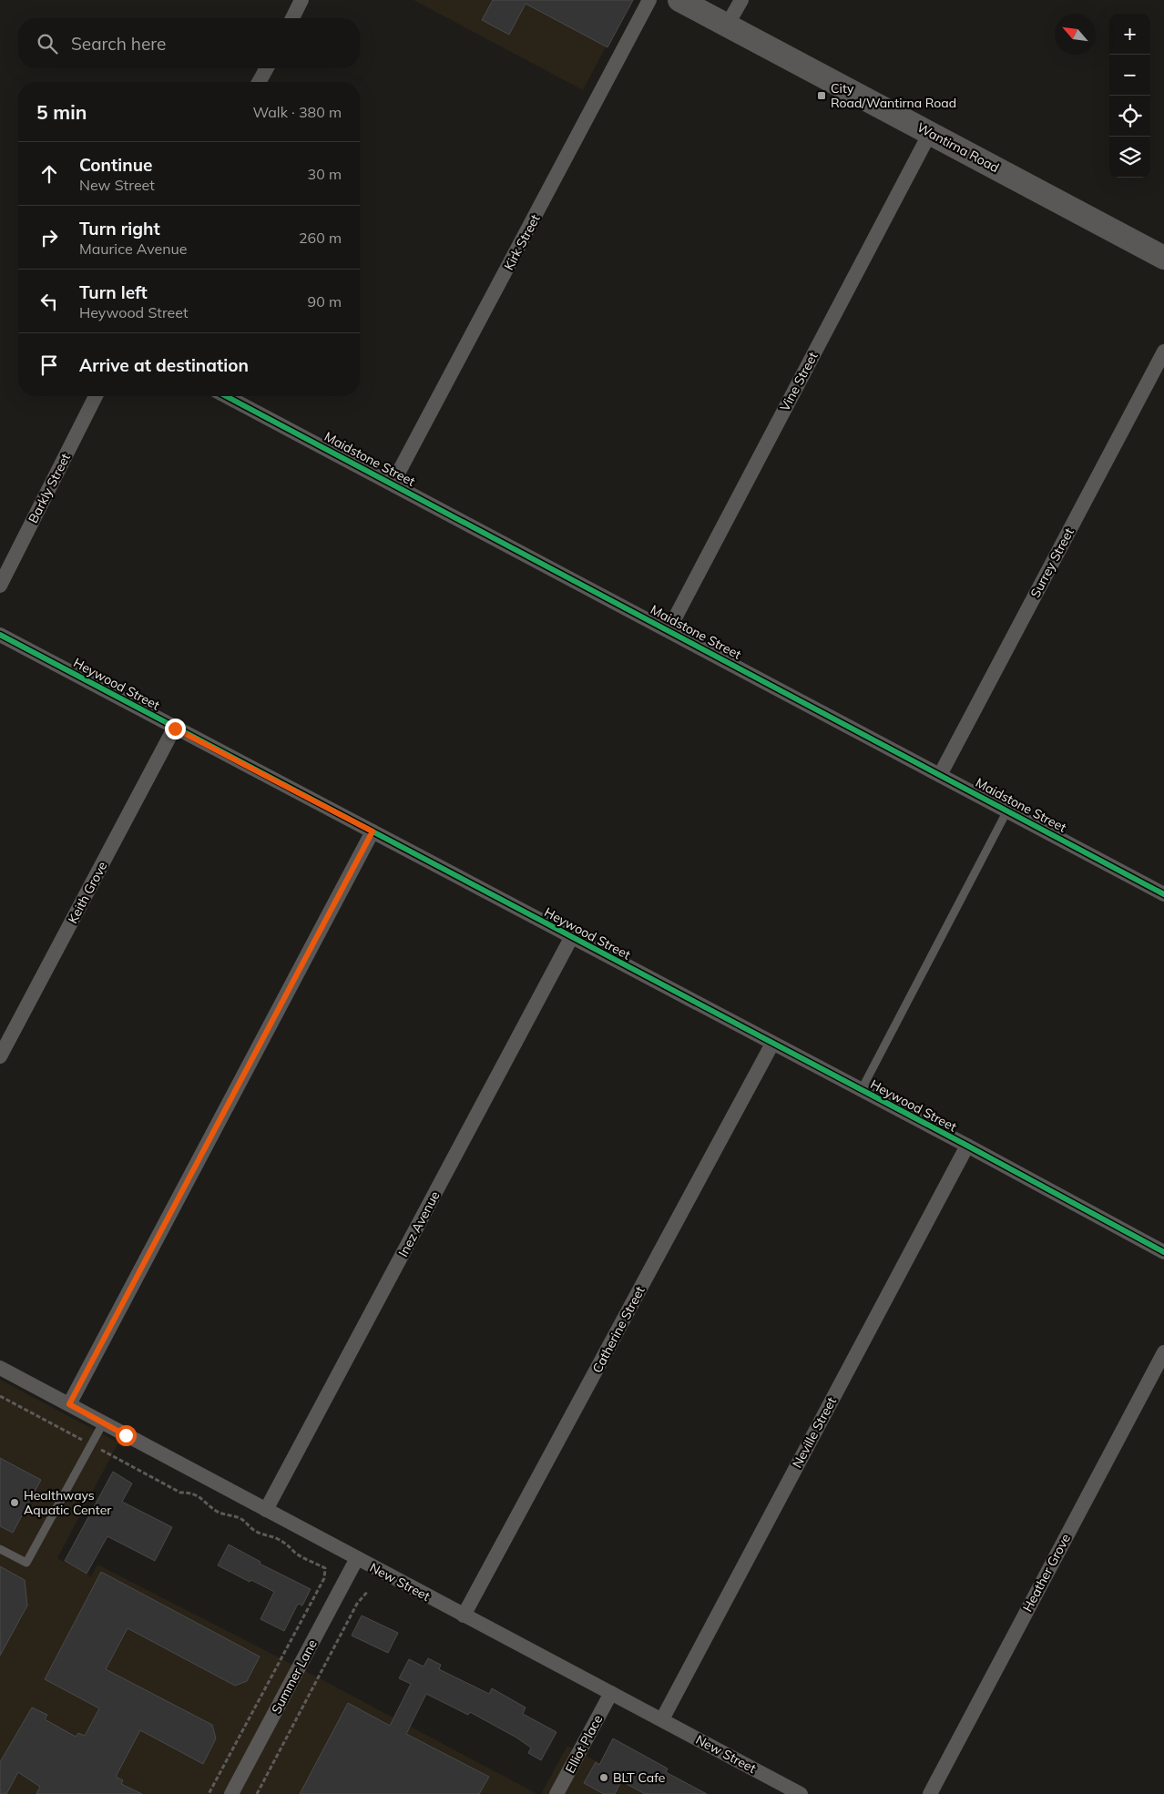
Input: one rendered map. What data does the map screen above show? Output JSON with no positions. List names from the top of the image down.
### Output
{
  "streets": {
    "main road": ["Wantirna Road"],
    "street": [
      "Kirk Street",
      "Vine Street",
      "Maidstone Street",
      "Barkly Street",
      "Surrey Street",
      "Heywood Street",
      "Keith Grove",
      "Inez Avenue",
      "Catherine Street",
      "Neville Street",
      "Heather Grove",
      "New Street",
      "Summer Lane",
      "Elliot Place"
    ]
  },
  "crossings": [
    ["Wantirna Road", "Vine Street"],
    ["Kirk Street", "Maidstone Street"],
    ["Vine Street", "Maidstone Street"],
    ["Maidstone Street", "Surrey Street"],
    ["Heywood Street", "Keith Grove"],
    ["Heywood Street", "Inez Avenue"],
    ["Heywood Street", "Catherine Street"],
    ["Heywood Street", "Neville Street"],
    ["Inez Avenue", "New Street"],
    ["Catherine Street", "New Street"],
    ["Neville Street", "New Street"],
    ["New Street", "Summer Lane"],
    ["New Street", "Elliot Place"]
  ],
  "places": {
    "transit": ["City Road/Wantirna Road"],
    "other": ["Healthways Aquatic Center", "BLT Cafe"]
  },
  "north": "top left",
  "page": {
    "map_buttons": ["+", "−"],
    "search": "Search here",
    "heading": ["5 min", "Walk · 380 m"],
    "list": [
      ["Continue", "New Street", "30 m"],
      ["Turn right", "Maurice Avenue", "260 m"],
      ["Turn left", "Heywood Street", "90 m"],
      "Arrive at destination"
    ]
  }
}
